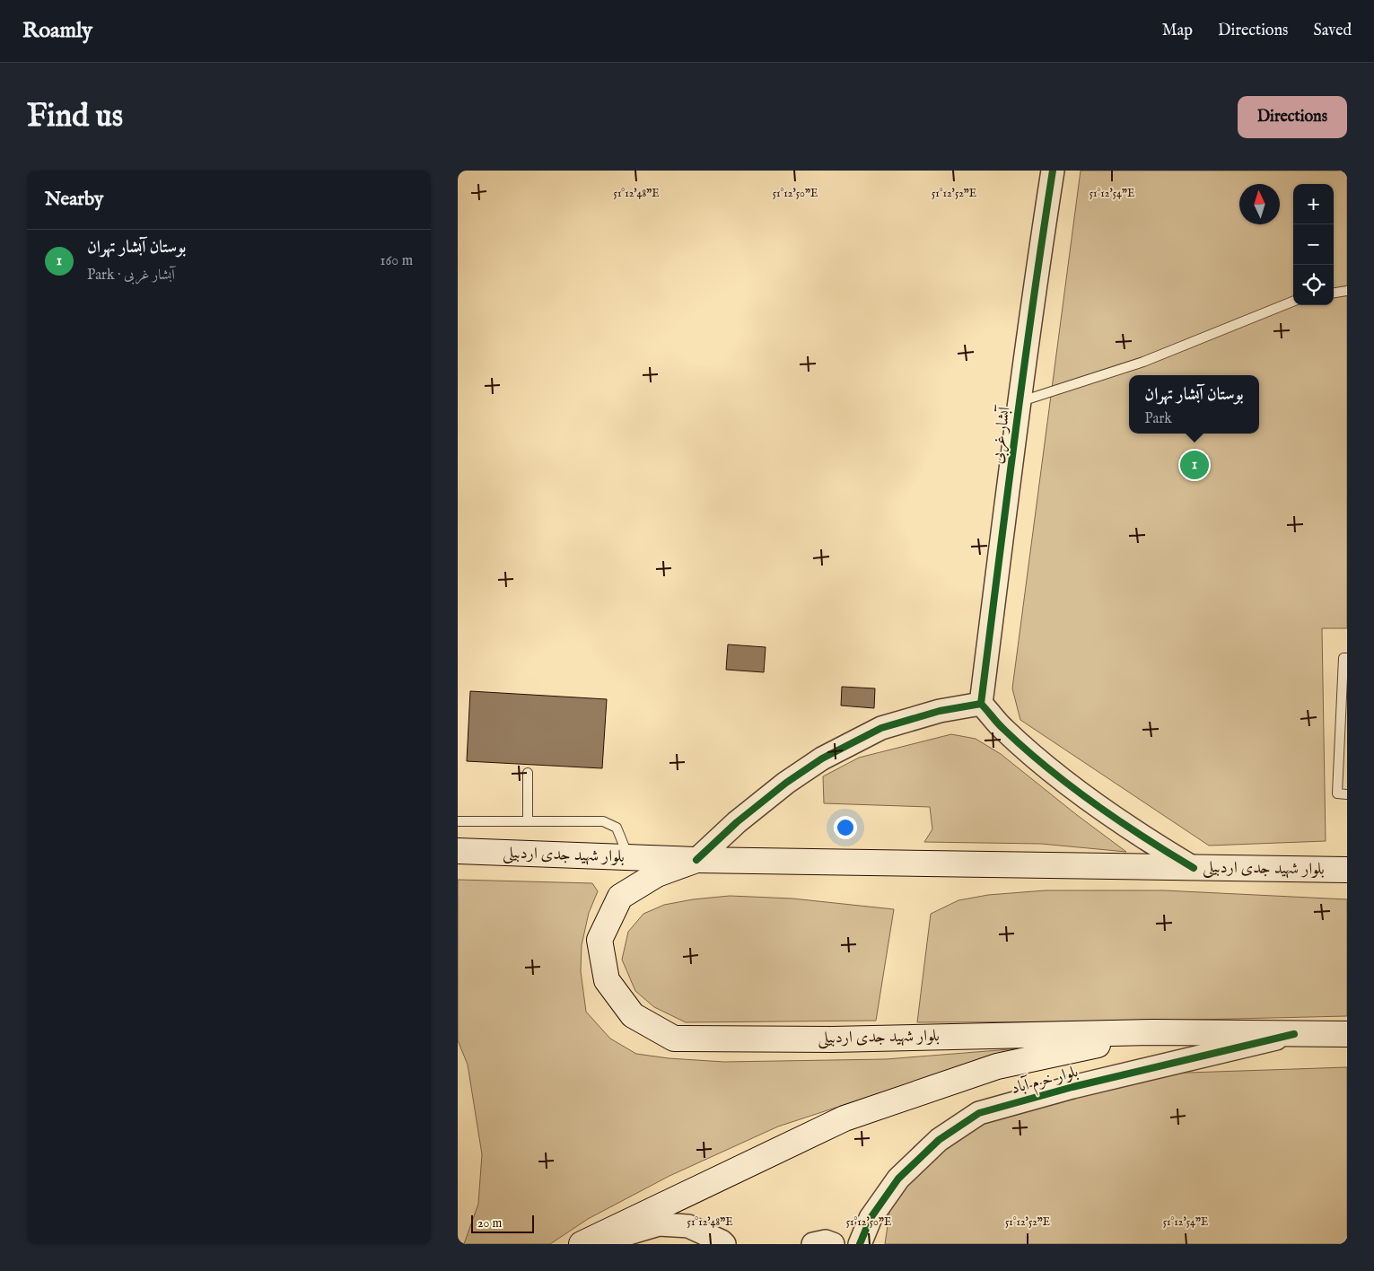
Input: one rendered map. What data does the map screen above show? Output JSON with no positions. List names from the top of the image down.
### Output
{
  "streets": {
    "main road": ["بلوار شهید جدی اردبیلی"],
    "street": ["آبشار غربی", "بلوار خرم آباد"]
  },
  "crossings": [
    ["بلوار شهید جدی اردبیلی", "بلوار خرم آباد"]
  ],
  "scale_bar": "20 m",
  "north": "top",
  "page": {
    "header": "Roamly",
    "nav": ["Map", "Directions", "Saved"],
    "buttons": "Directions",
    "title": "Find us",
    "heading": "Nearby",
    "map_buttons": ["+", "−"],
    "list": [
      {
        "mark": "1",
        "name": "بوستان آبشار تهران",
        "note": "Park · آبشار غربی",
        "value": "160 m"
      }
    ],
    "popup": ["بوستان آبشار تهران", "Park"],
    "pins": "1",
    "scale": "20 m"
  },
  "coordinates": [
    "51°12'48\"E",
    "51°12'50\"E",
    "51°12'52\"E",
    "51°12'54\"E"
  ]
}
